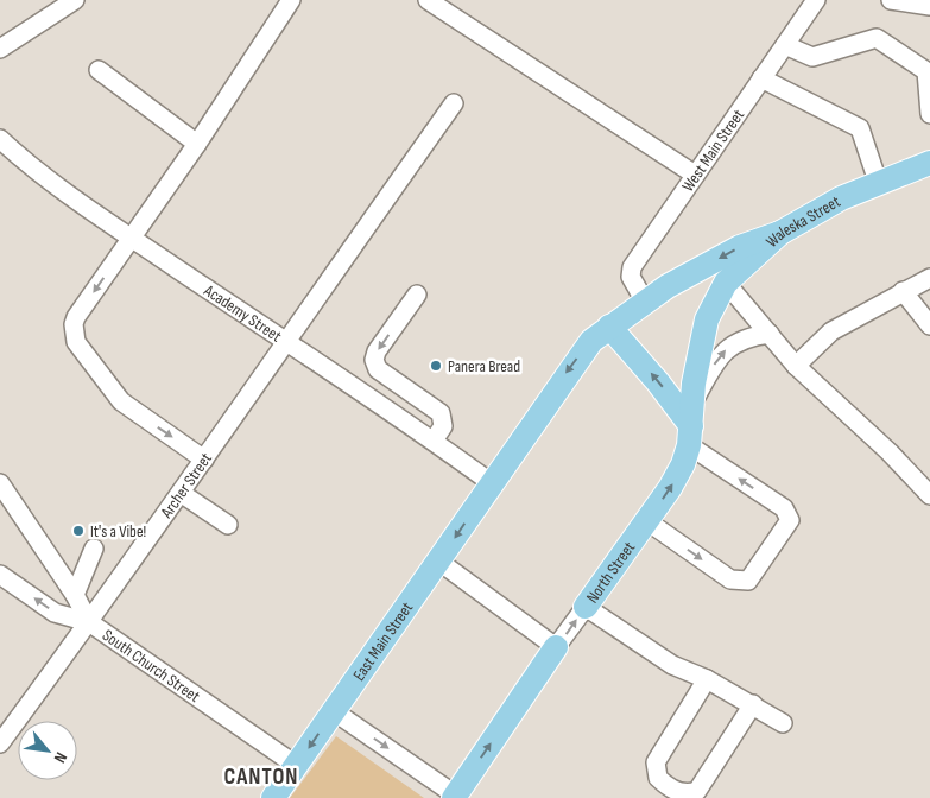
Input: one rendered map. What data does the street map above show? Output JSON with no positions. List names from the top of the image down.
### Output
{
  "streets": {
    "main road": ["Waleska Street", "North Street", "East Main Street"],
    "street": [
      "West Main Street",
      "Academy Street",
      "Archer Street",
      "South Church Street"
    ]
  },
  "crossings": [
    ["Waleska Street", "North Street"],
    ["Academy Street", "Archer Street"],
    ["Academy Street", "East Main Street"],
    ["Archer Street", "South Church Street"],
    ["East Main Street", "South Church Street"]
  ],
  "one_way": ["North Street", "East Main Street"],
  "districts": ["CANTON"],
  "places": ["Panera Bread", "It's a Vibe!"],
  "north": "bottom right"
}
